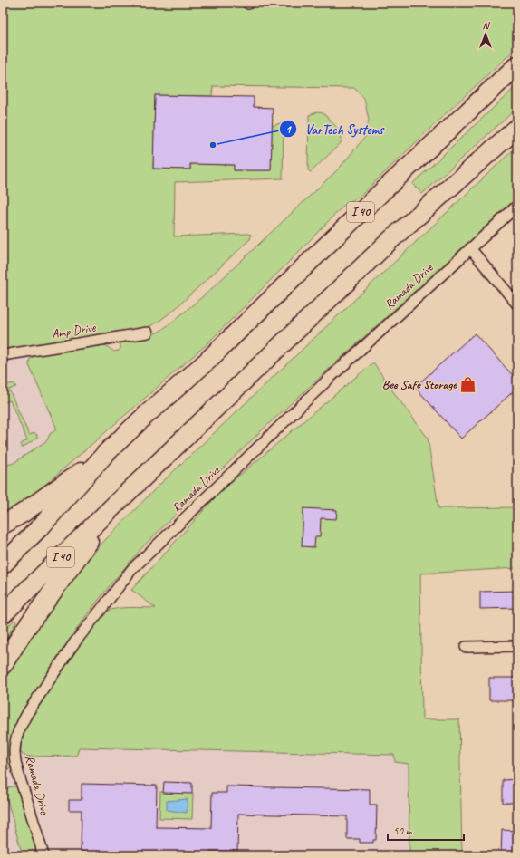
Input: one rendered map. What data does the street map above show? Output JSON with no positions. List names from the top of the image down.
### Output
{
  "streets": {
    "highway": ["I 40"],
    "street": ["Ramada Drive", "Amp Drive"]
  },
  "places": {
    "other": ["VarTech Systems"],
    "shop": ["Bee Safe Storage"]
  },
  "scale_bar": "50 m",
  "north": "top"
}
